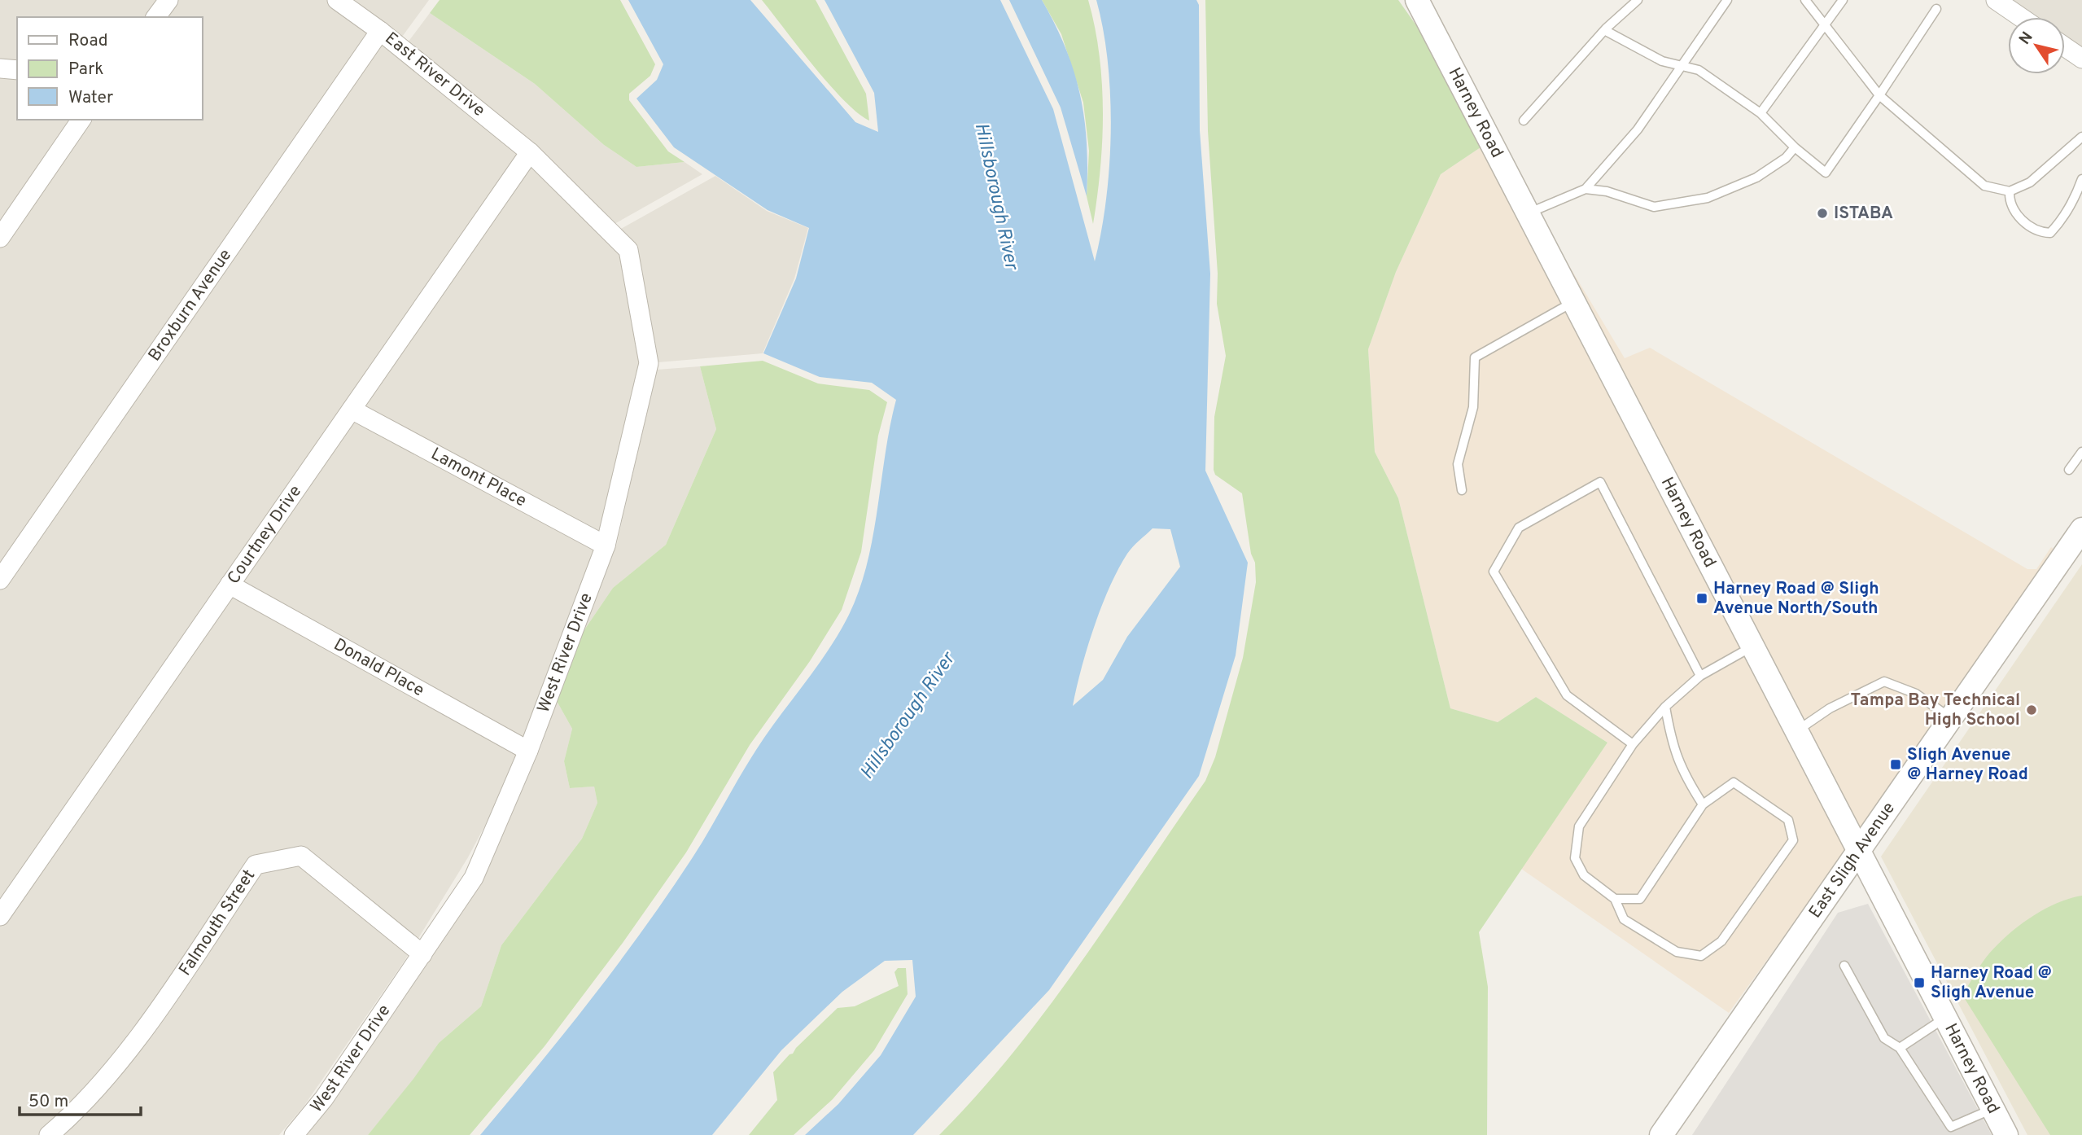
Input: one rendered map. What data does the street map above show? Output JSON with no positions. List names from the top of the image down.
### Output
{
  "streets": {
    "street": [
      "East River Drive",
      "Harney Road",
      "Broxburn Avenue",
      "Lamont Place",
      "Courtney Drive",
      "West River Drive",
      "Donald Place",
      "East Sligh Avenue",
      "Falmouth Street"
    ]
  },
  "crossings": [
    ["East River Drive", "Broxburn Avenue"],
    ["East River Drive", "Courtney Drive"],
    ["East River Drive", "West River Drive"],
    ["Harney Road", "East Sligh Avenue"],
    ["Lamont Place", "Courtney Drive"],
    ["Lamont Place", "West River Drive"],
    ["Courtney Drive", "West River Drive"],
    ["Courtney Drive", "Donald Place"],
    ["West River Drive", "Donald Place"],
    ["West River Drive", "Falmouth Street"]
  ],
  "water": ["Hillsborough River"],
  "places": {
    "other": ["ISTABA", "Tampa Bay Technical High School"],
    "transit": ["Harney Road @ Sligh Avenue North/South", "Sligh Avenue @ Harney Road", "Harney Road @ Sligh Avenue"]
  },
  "legend": ["Road", "Park", "Water"],
  "scale_bar": "50 m",
  "north": "top left"
}
